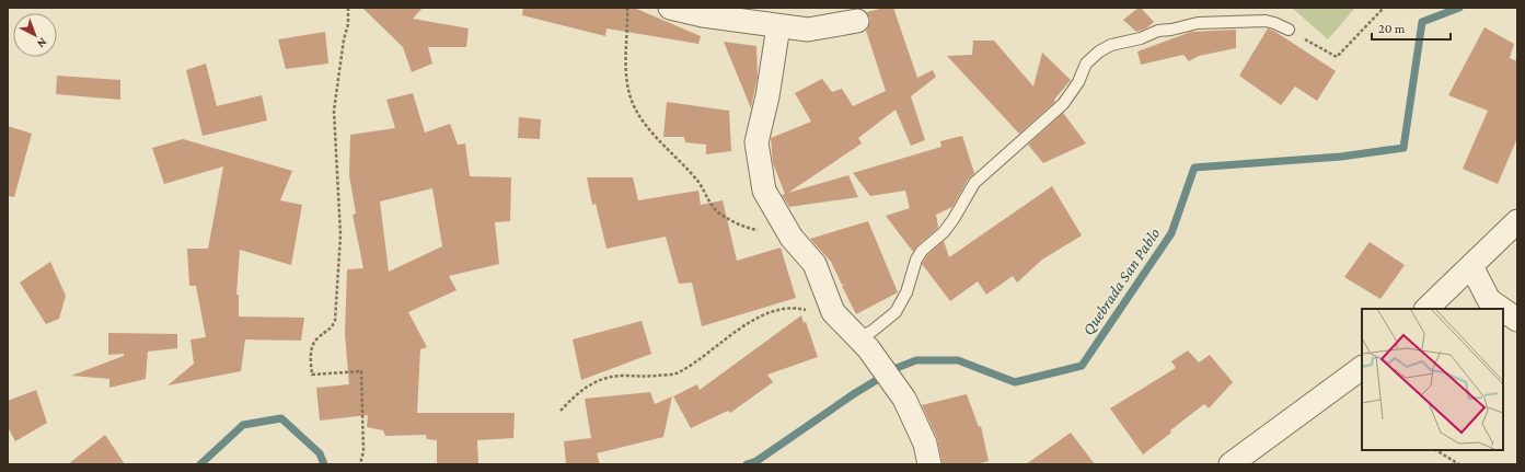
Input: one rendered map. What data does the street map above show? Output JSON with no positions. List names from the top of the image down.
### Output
{
  "water": ["Quebrada San Pablo"],
  "scale_bar": "20 m",
  "north": "bottom right"
}
